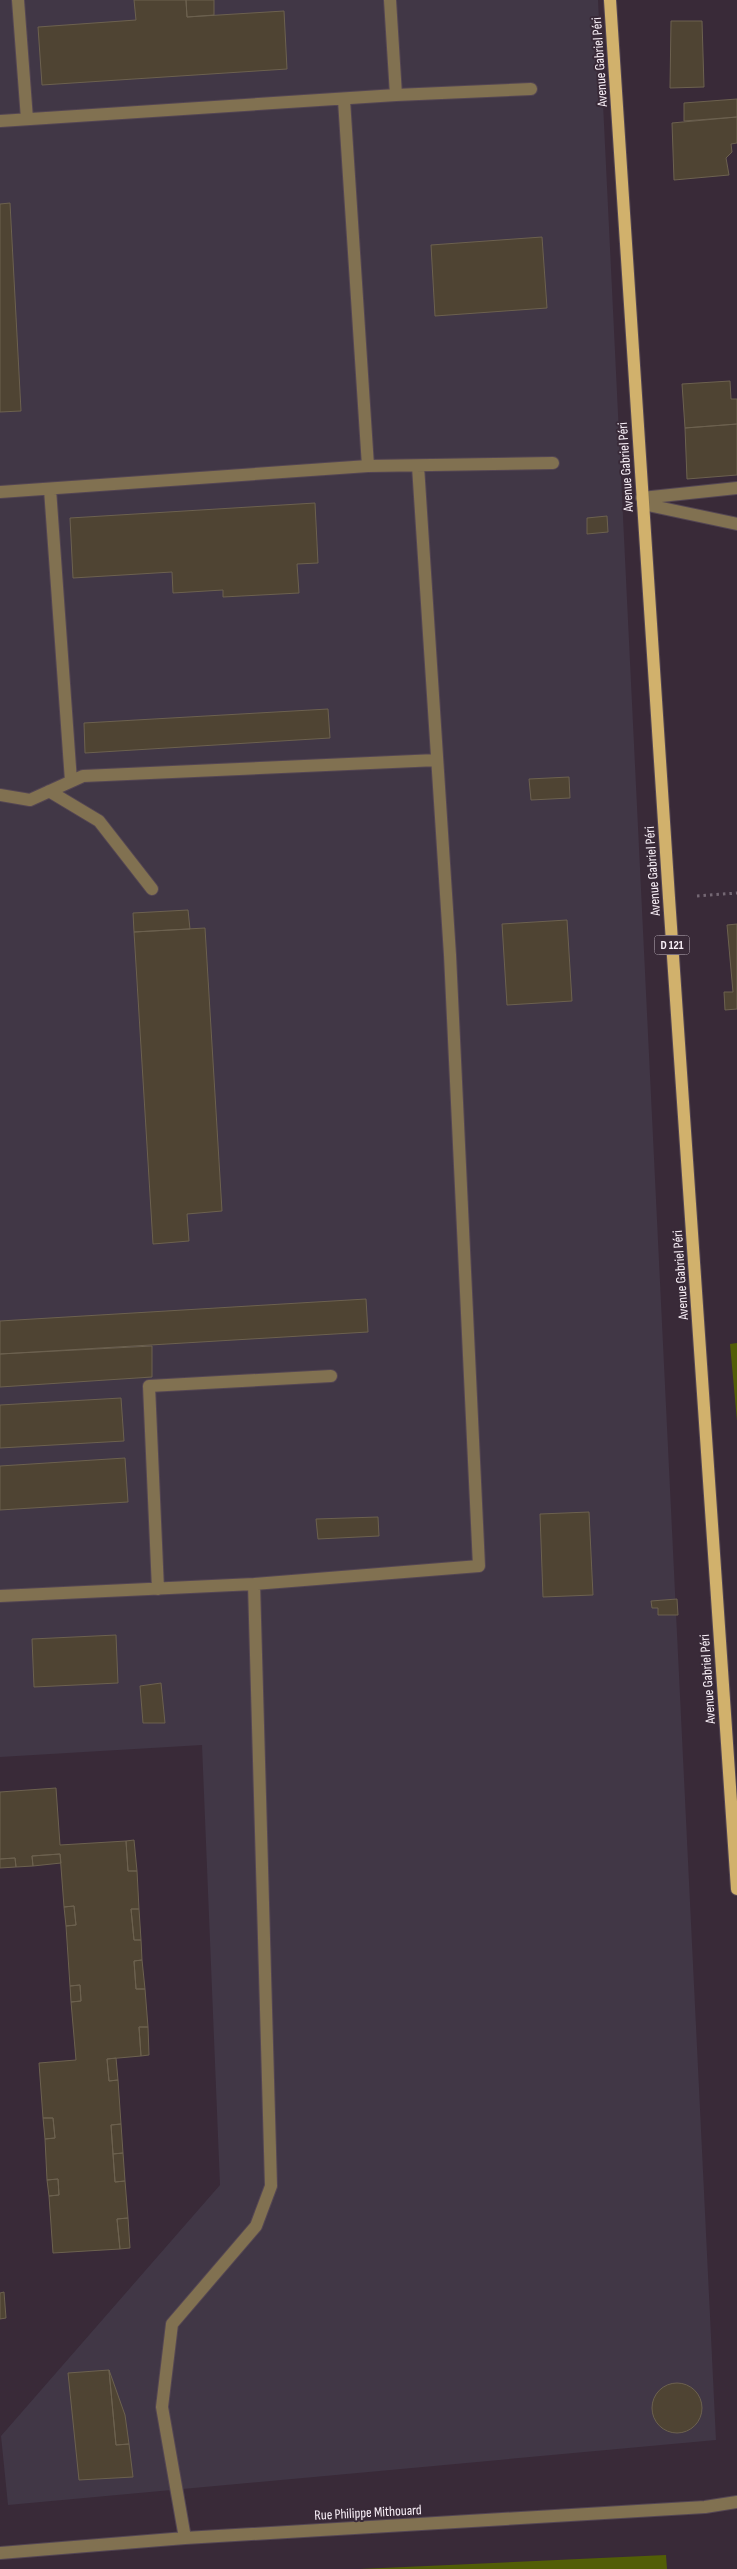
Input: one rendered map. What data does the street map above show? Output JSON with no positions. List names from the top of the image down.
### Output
{
  "streets": {
    "main road": ["Avenue Gabriel Péri", "D 121"],
    "street": ["Rue Philippe Mithouard"]
  }
}
